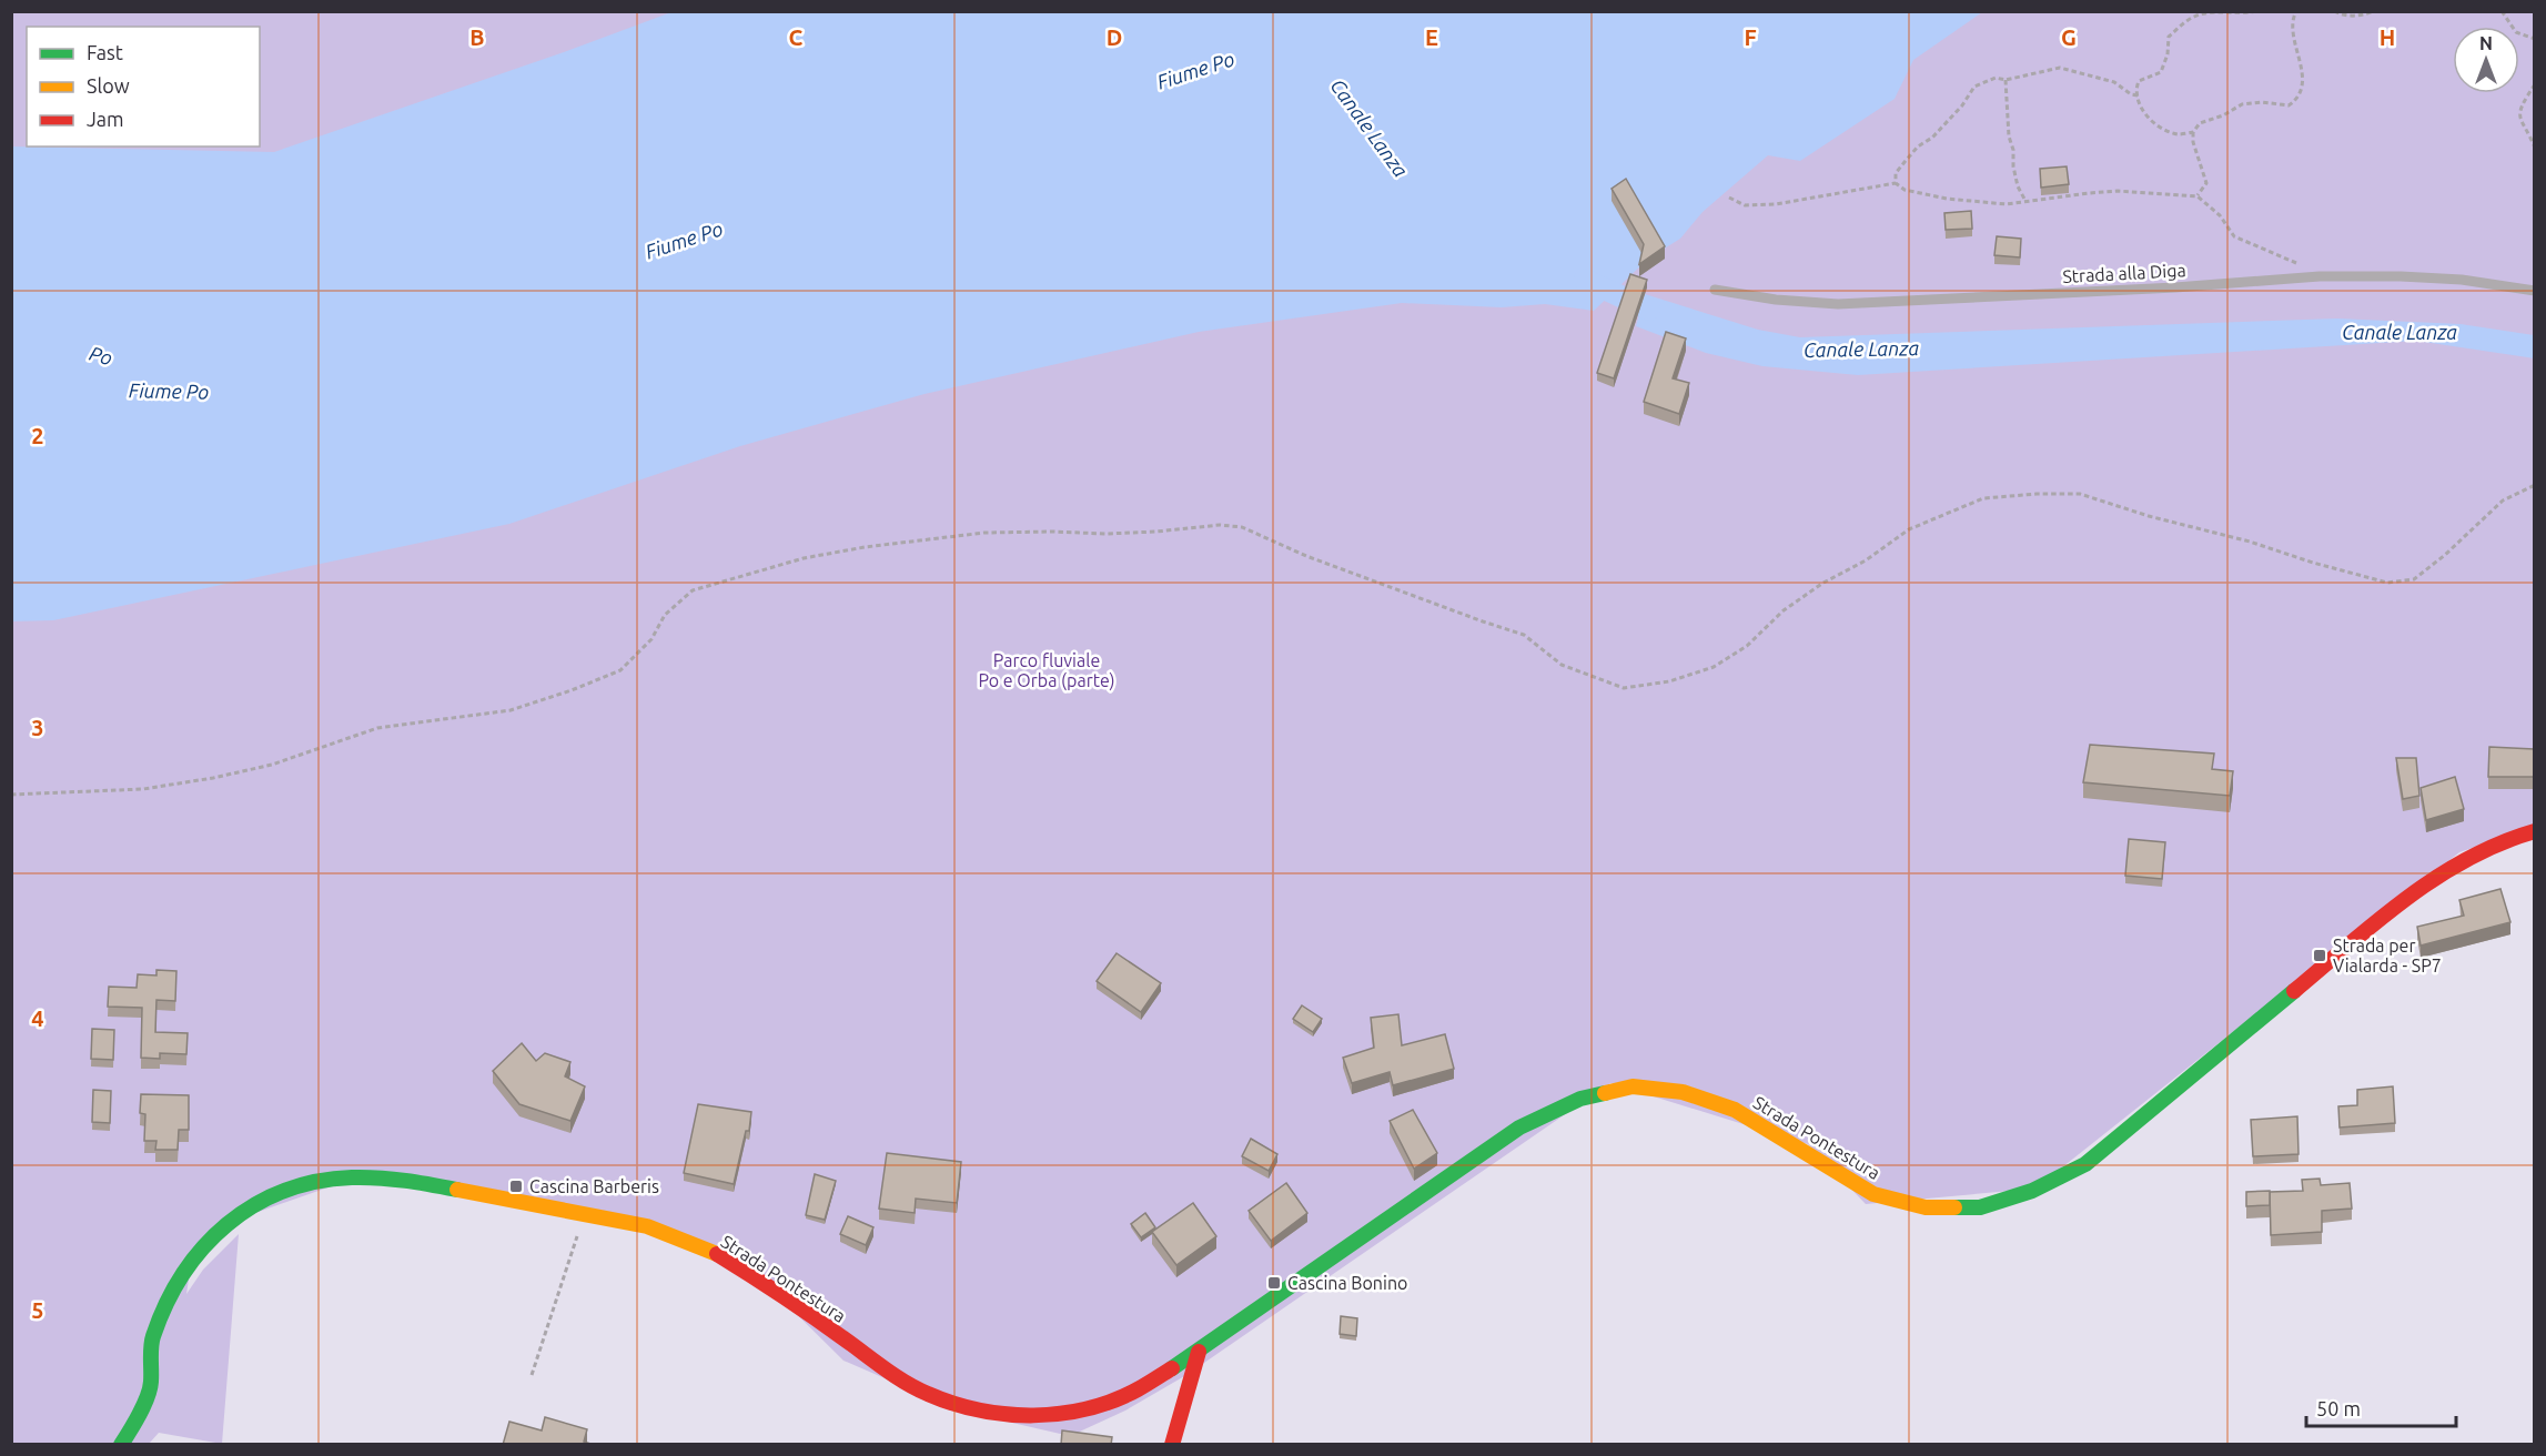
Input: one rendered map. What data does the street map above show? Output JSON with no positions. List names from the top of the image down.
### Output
{
  "streets": {
    "main road": ["Strada Pontestura"],
    "lane": ["Strada alla Diga"]
  },
  "water": ["Fiume Po", "Canale Lanza", "Po"],
  "parks": ["Parco fluviale Po e Orba (parte)"],
  "places": {
    "transit": ["Strada per Vialarda - SP7", "Cascina Barberis", "Cascina Bonino"]
  },
  "legend": ["Fast", "Slow", "Jam"],
  "scale_bar": "50 m",
  "north": "top",
  "grid": {
    "columns": [
      "B",
      "C",
      "D",
      "E",
      "F",
      "G",
      "H"
    ],
    "rows": [
      "2",
      "3",
      "4",
      "5"
    ]
  }
}
